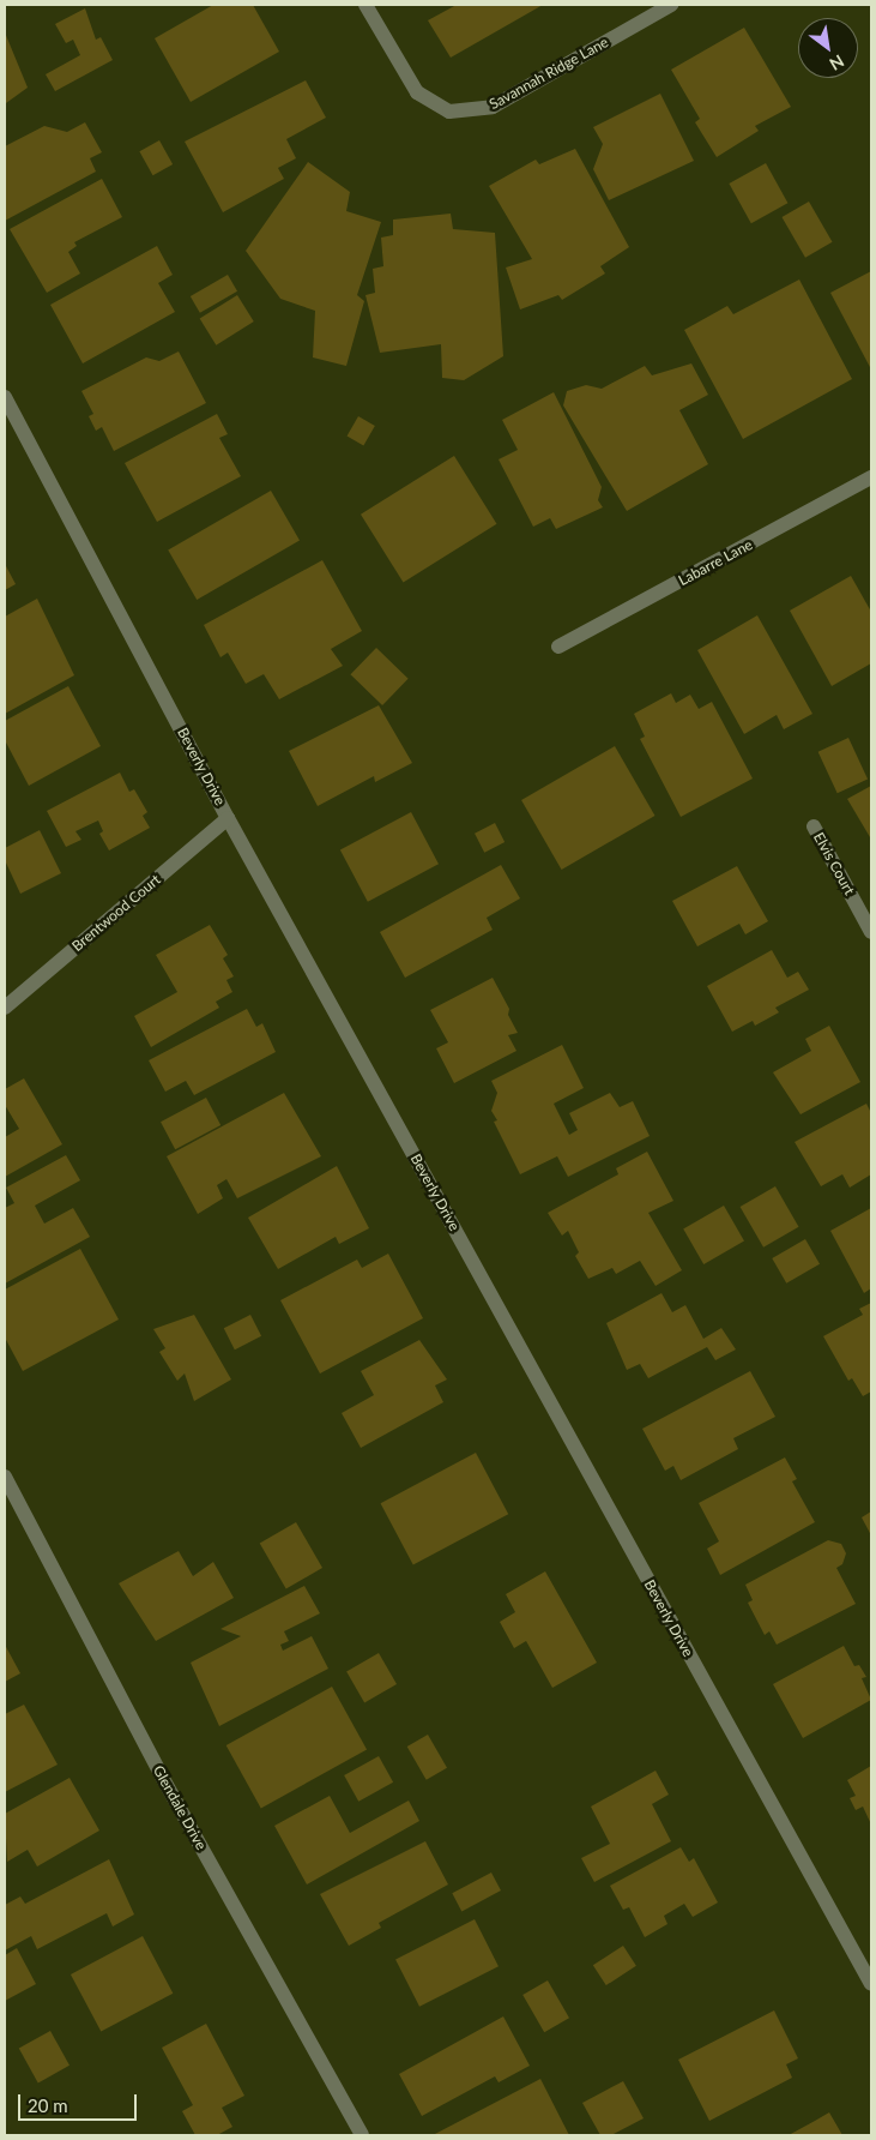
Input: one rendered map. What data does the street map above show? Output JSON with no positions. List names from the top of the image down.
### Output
{
  "streets": {
    "street": [
      "Savannah Ridge Lane",
      "Labarre Lane",
      "Beverly Drive",
      "Elvis Court",
      "Brentwood Court",
      "Glendale Drive"
    ]
  },
  "crossings": [
    ["Beverly Drive", "Brentwood Court"]
  ],
  "scale_bar": "20 m",
  "north": "bottom right"
}
